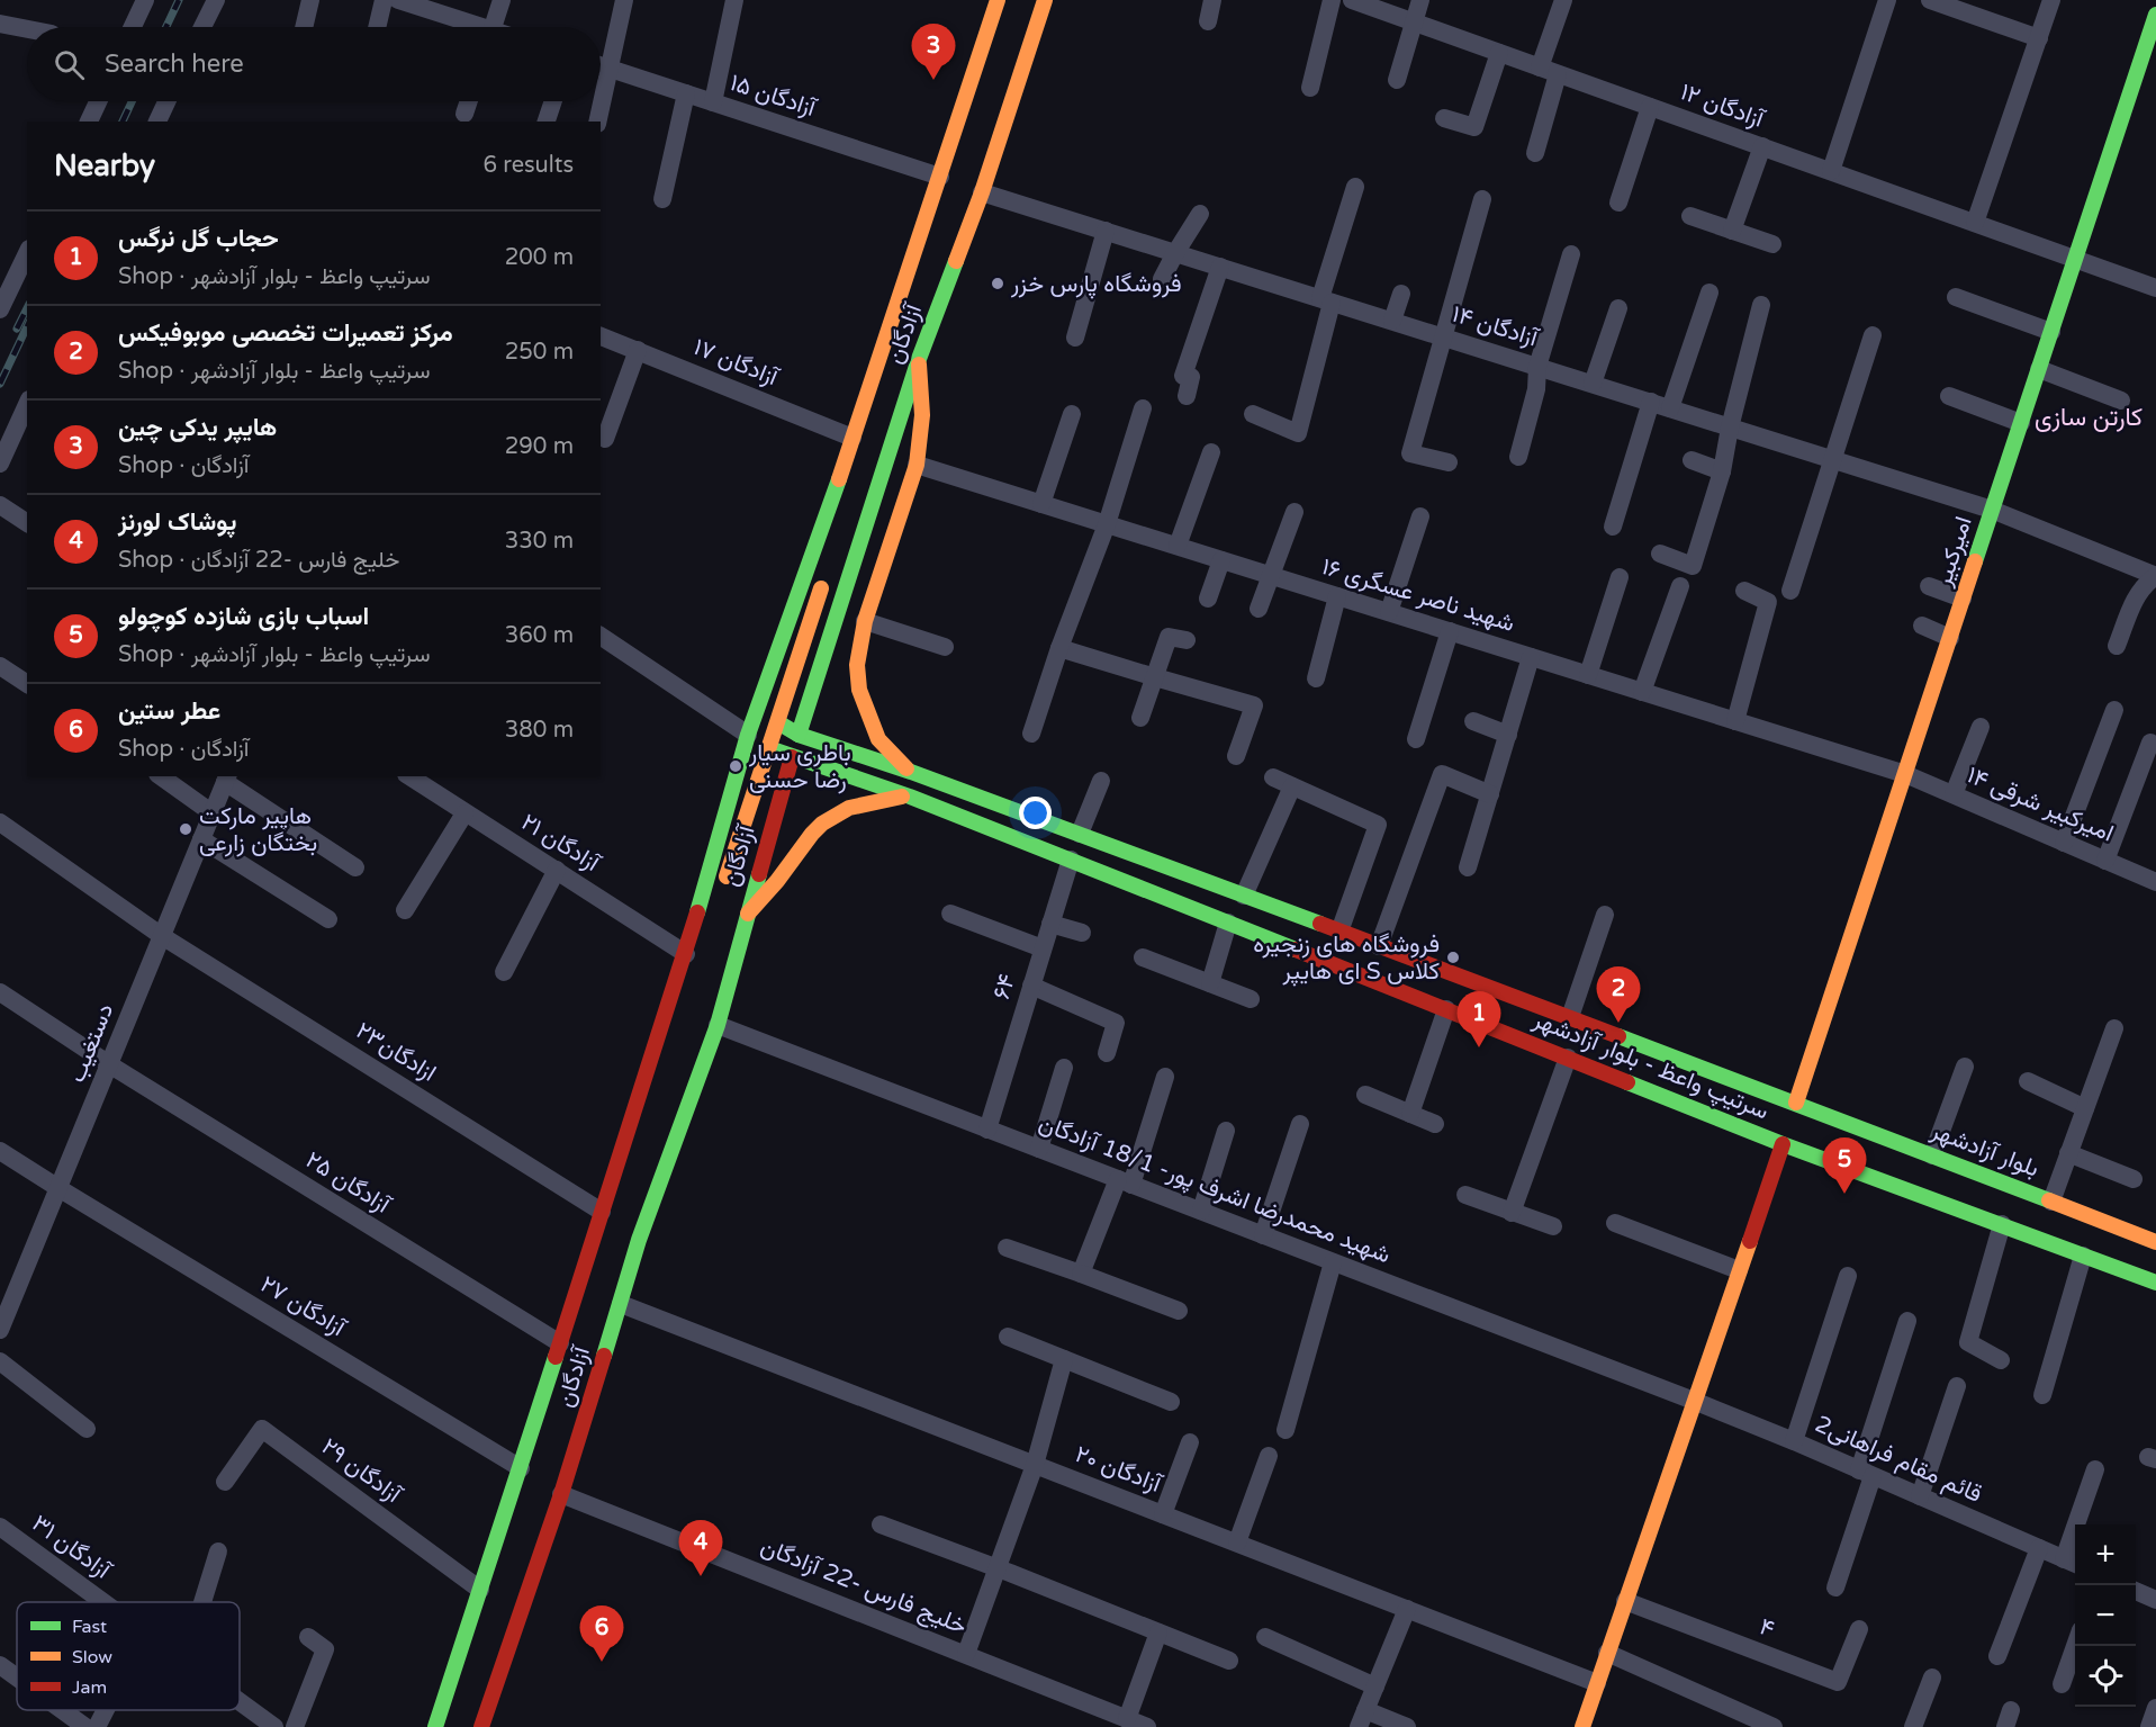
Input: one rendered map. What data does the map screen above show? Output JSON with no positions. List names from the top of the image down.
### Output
{
  "streets": {
    "main road": [
      "آزادگان",
      "امیرکبیر",
      "سرتیپ واعظ - بلوار آزادشهر",
      "بلوار آزادشهر"
    ],
    "street": [
      "۱۵ آزادگان",
      "۱۲ آزادگان",
      "۱۴ آزادگان",
      "۱۷ آزادگان",
      "۱۶ شهید ناصر عسگری",
      "۱۴ امیرکبیر شرقی",
      "۲۱ آزادگان",
      "۶۴",
      "دستغیب",
      "۲۳ازادگان",
      "۲۵ آزادگان",
      "شهید محمدرضا اشرف پور- 18/1 آزادگان",
      "۲۷ آزادگان",
      "2قائم مقام فراهانی",
      "۲۰ آزادگان",
      "۲۹ آزادگان",
      "۳۱ آزادگان",
      "خلیج فارس -22 آزادگان",
      "۴"
    ]
  },
  "crossings": [
    ["۱۵ آزادگان", "آزادگان"],
    ["۱۲ آزادگان", "امیرکبیر"],
    ["۱۴ آزادگان", "آزادگان"],
    ["۱۴ آزادگان", "امیرکبیر"],
    ["آزادگان", "۱۷ آزادگان"],
    ["آزادگان", "۲۱ آزادگان"],
    ["آزادگان", "۲۳ازادگان"],
    ["آزادگان", "سرتیپ واعظ - بلوار آزادشهر"],
    ["آزادگان", "۲۵ آزادگان"],
    ["آزادگان", "شهید محمدرضا اشرف پور- 18/1 آزادگان"],
    ["آزادگان", "۲۷ آزادگان"],
    ["آزادگان", "۲۰ آزادگان"],
    ["آزادگان", "۲۹ آزادگان"],
    ["آزادگان", "خلیج فارس -22 آزادگان"],
    ["امیرکبیر", "۱۶ شهید ناصر عسگری"],
    ["امیرکبیر", "۱۴ امیرکبیر شرقی"],
    ["امیرکبیر", "سرتیپ واعظ - بلوار آزادشهر"],
    ["امیرکبیر", "بلوار آزادشهر"],
    ["۱۶ شهید ناصر عسگری", "۱۴ امیرکبیر شرقی"],
    ["۶۴", "سرتیپ واعظ - بلوار آزادشهر"],
    ["۶۴", "شهید محمدرضا اشرف پور- 18/1 آزادگان"],
    ["دستغیب", "۲۳ازادگان"],
    ["دستغیب", "۲۵ آزادگان"],
    ["دستغیب", "۲۷ آزادگان"],
    ["سرتیپ واعظ - بلوار آزادشهر", "بلوار آزادشهر"],
    ["شهید محمدرضا اشرف پور- 18/1 آزادگان", "2قائم مقام فراهانی"]
  ],
  "districts": ["کارتن سازی"],
  "places": [
    "فروشگاه پارس خزر",
    "باطری سیار رضا حسنی",
    "هاپیر مارکت بختگان زارعی",
    "فروشگاه های زنجیره ای هایپر S کلاس"
  ],
  "legend": ["Fast", "Slow", "Jam"],
  "page": {
    "pins": [
      "3",
      "2",
      "1",
      "5",
      "4",
      "6"
    ],
    "search": "Search here",
    "heading": ["Nearby", "6 results"],
    "list": [
      {
        "mark": "1",
        "name": "حجاب گل نرگس",
        "note": "Shop · سرتیپ واعظ - بلوار آزادشهر",
        "value": "200 m"
      },
      {
        "mark": "2",
        "name": "مرکز تعمیرات تخصصی موبوفیکس",
        "note": "Shop · سرتیپ واعظ - بلوار آزادشهر",
        "value": "250 m"
      },
      {
        "mark": "3",
        "name": "هایپر یدکی چین",
        "note": "Shop · آزادگان",
        "value": "290 m"
      },
      {
        "mark": "4",
        "name": "پوشاک لورنز",
        "note": "Shop · خلیج فارس -22 آزادگان",
        "value": "330 m"
      },
      {
        "mark": "5",
        "name": "اسباب بازی شازده کوچولو",
        "note": "Shop · سرتیپ واعظ - بلوار آزادشهر",
        "value": "360 m"
      },
      {
        "mark": "6",
        "name": "عطر ستین",
        "note": "Shop · آزادگان",
        "value": "380 m"
      }
    ],
    "map_buttons": ["+", "−"]
  }
}
